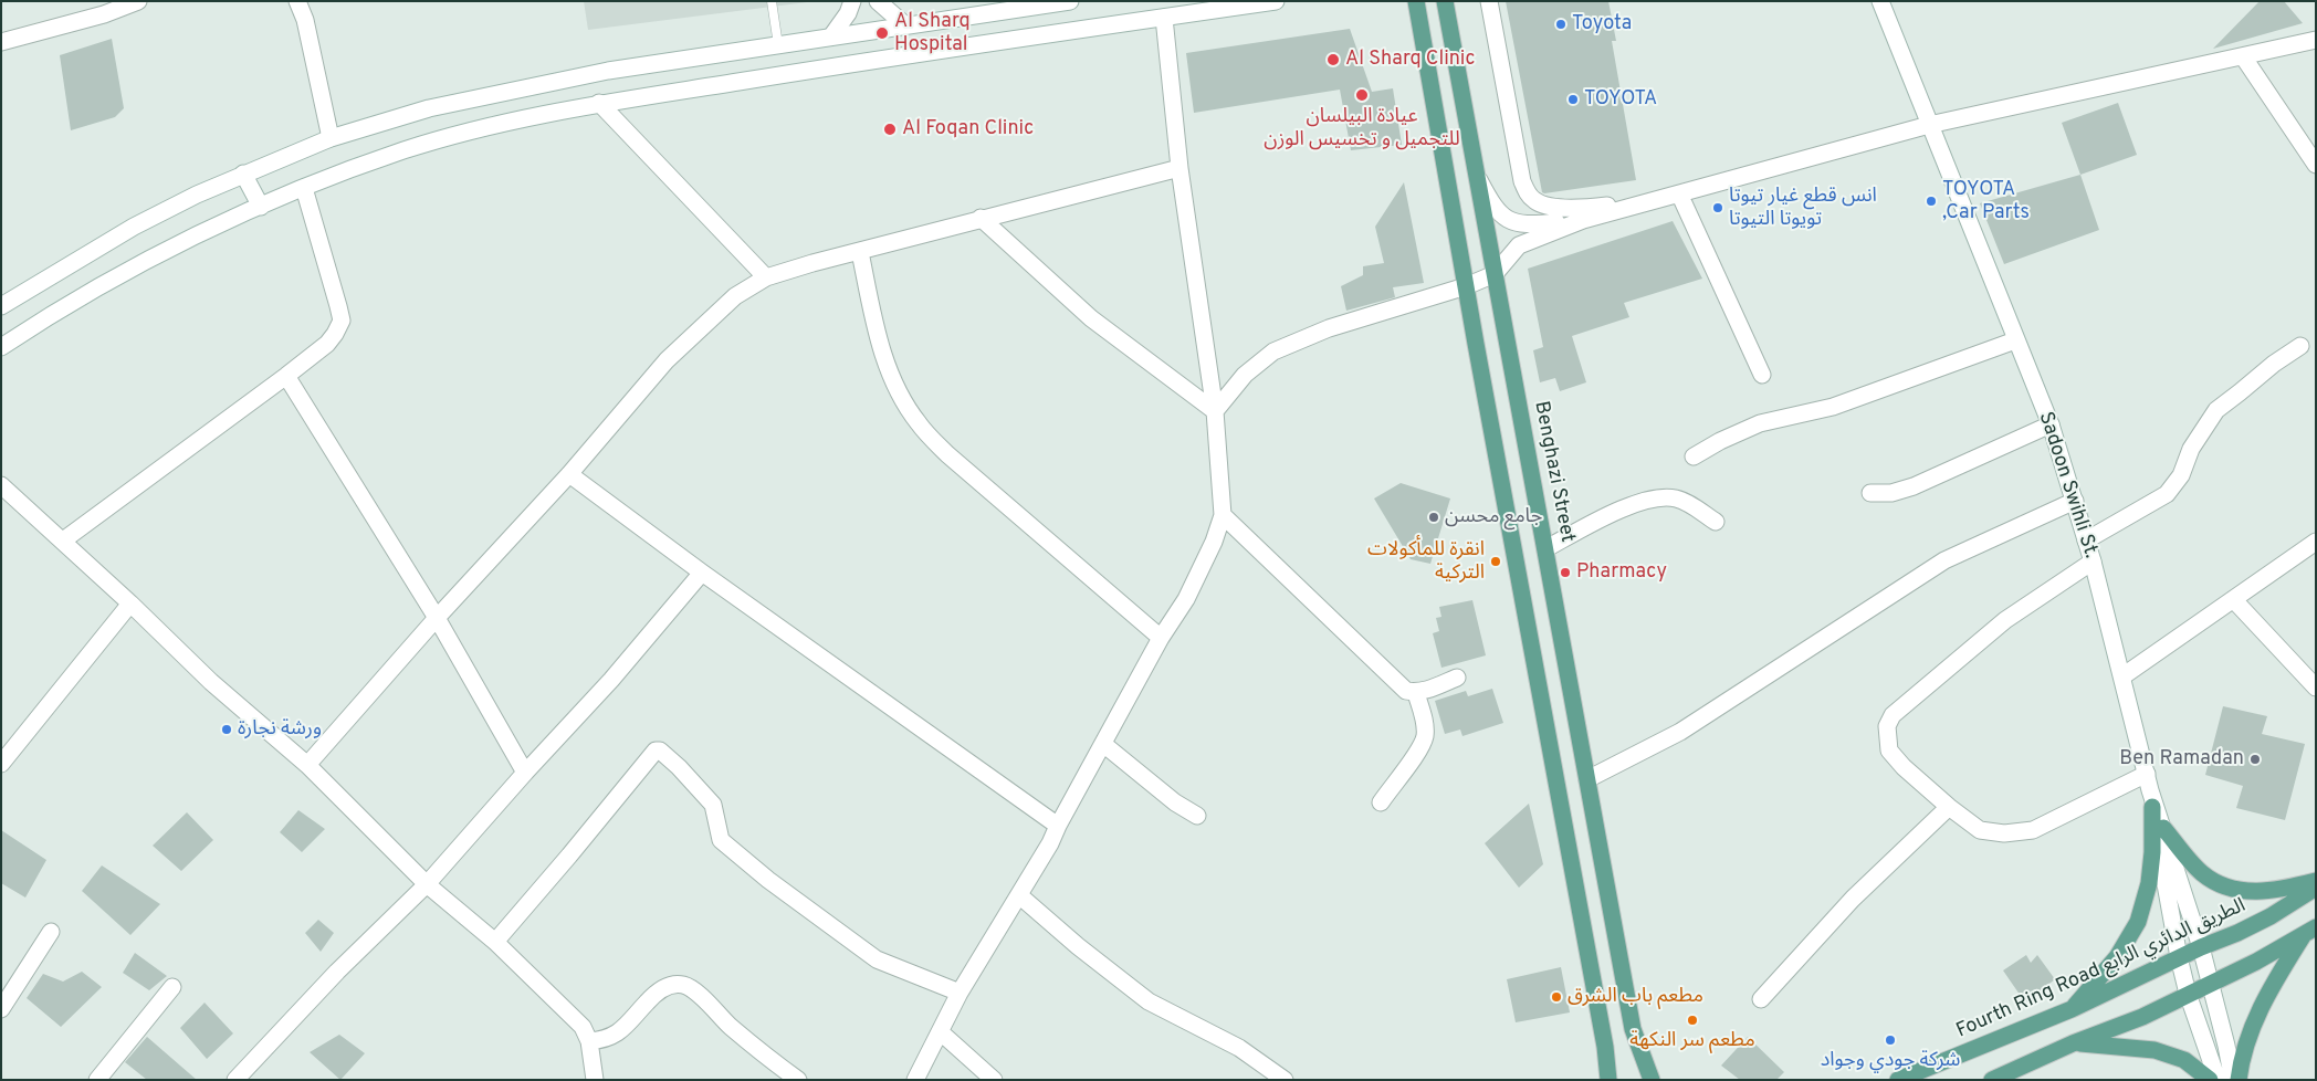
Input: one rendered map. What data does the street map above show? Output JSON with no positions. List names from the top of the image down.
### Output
{
  "streets": {
    "main road": ["Benghazi Street", "Fourth Ring Road الطريق الدائري الرابع"],
    "street": ["Sadoon Swihli St."]
  },
  "crossings": [
    ["Sadoon Swihli St.", "Fourth Ring Road الطريق الدائري الرابع"]
  ],
  "places": [
    "Toyota",
    "Al Sharq Hospital",
    "Al Sharq Clinic",
    "عيادة البيلسان للتجميل و تخسيس الوزن",
    "TOYOTA",
    "Al Foqan Clinic",
    "TOYOTA ,Car Parts",
    "انس قطع غيار تيوتا تويوتا التيوتا",
    "جامع محسن",
    "انقرة للمأكولات التركية",
    "Pharmacy",
    "ورشة نجارة",
    "Ben Ramadan",
    "مطعم باب الشرق",
    "مطعم سر النكهة",
    "شركة جودي وجواد"
  ]
}
